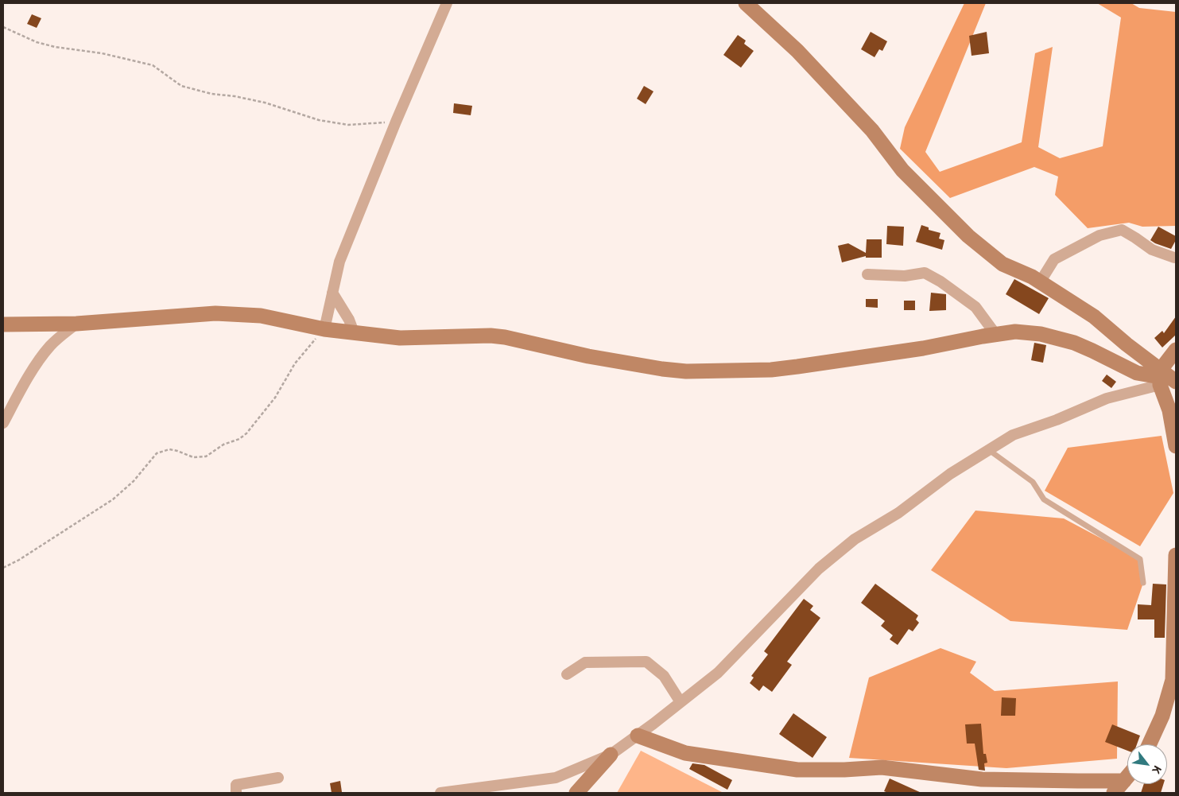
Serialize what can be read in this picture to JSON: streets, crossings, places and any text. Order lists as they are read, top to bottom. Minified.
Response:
{"north":"bottom right"}
